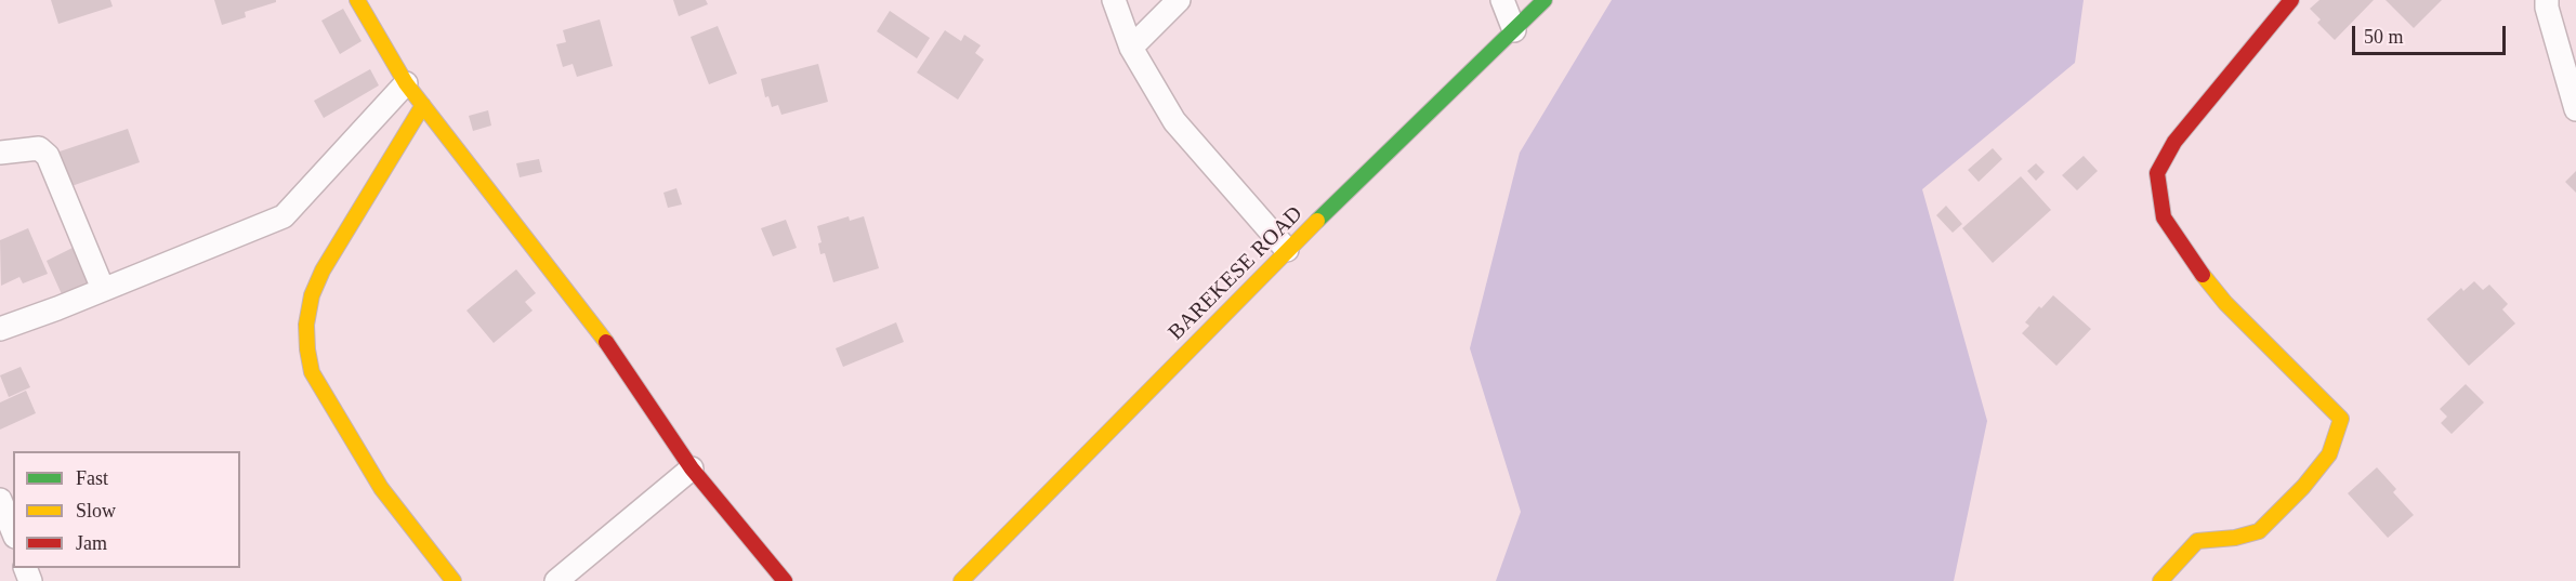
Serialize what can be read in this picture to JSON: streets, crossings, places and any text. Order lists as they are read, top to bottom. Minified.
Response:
{"streets":{"street":["BAREKESE ROAD"]},"legend":["Fast","Slow","Jam"],"scale_bar":"50 m"}
